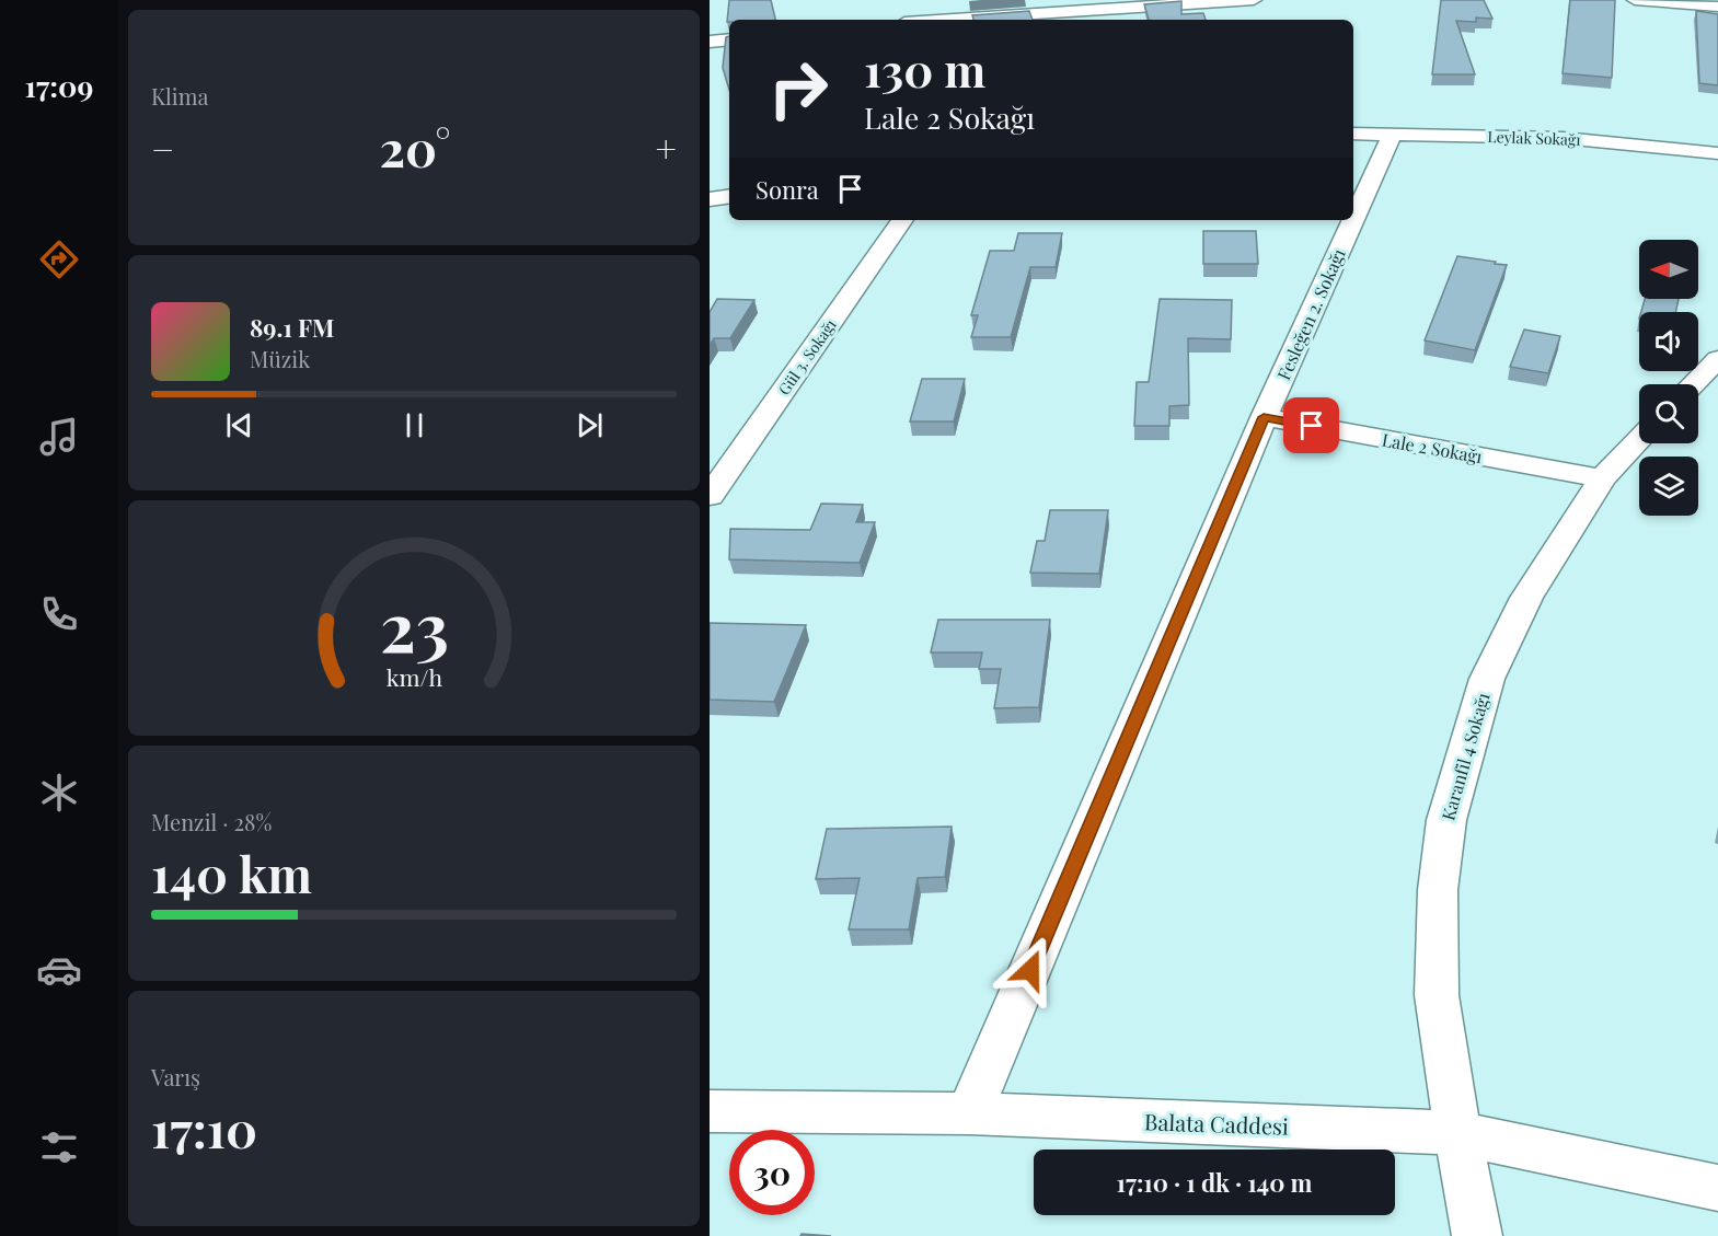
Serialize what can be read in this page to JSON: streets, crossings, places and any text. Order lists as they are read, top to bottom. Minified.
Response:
{"streets":{"street":["Leylak Sokağı","Fesleğen 2. Sokağı","Gül 3. Sokağı","Lale 2 Sokağı","Karanfil 4 Sokağı","Balata Caddesi"]},"crossings":[["Leylak Sokağı","Fesleğen 2. Sokağı"],["Fesleğen 2. Sokağı","Lale 2 Sokağı"],["Fesleğen 2. Sokağı","Balata Caddesi"],["Lale 2 Sokağı","Karanfil 4 Sokağı"],["Karanfil 4 Sokağı","Balata Caddesi"]],"north":"left","page":{"tabs":"17:09","tile":["Klima",["Menzil · 28%","140 km"],["Varış","17:10"]],"turn":["130 m","Lale 2 Sokağı"],"heat":["−","20°","+"],"then":"Sonra","song":["89.1 FM","Müzik"],"limit":"30","trip":"17:10 · 1 dk · 140 m","gauge":["23","km/h"]}}
